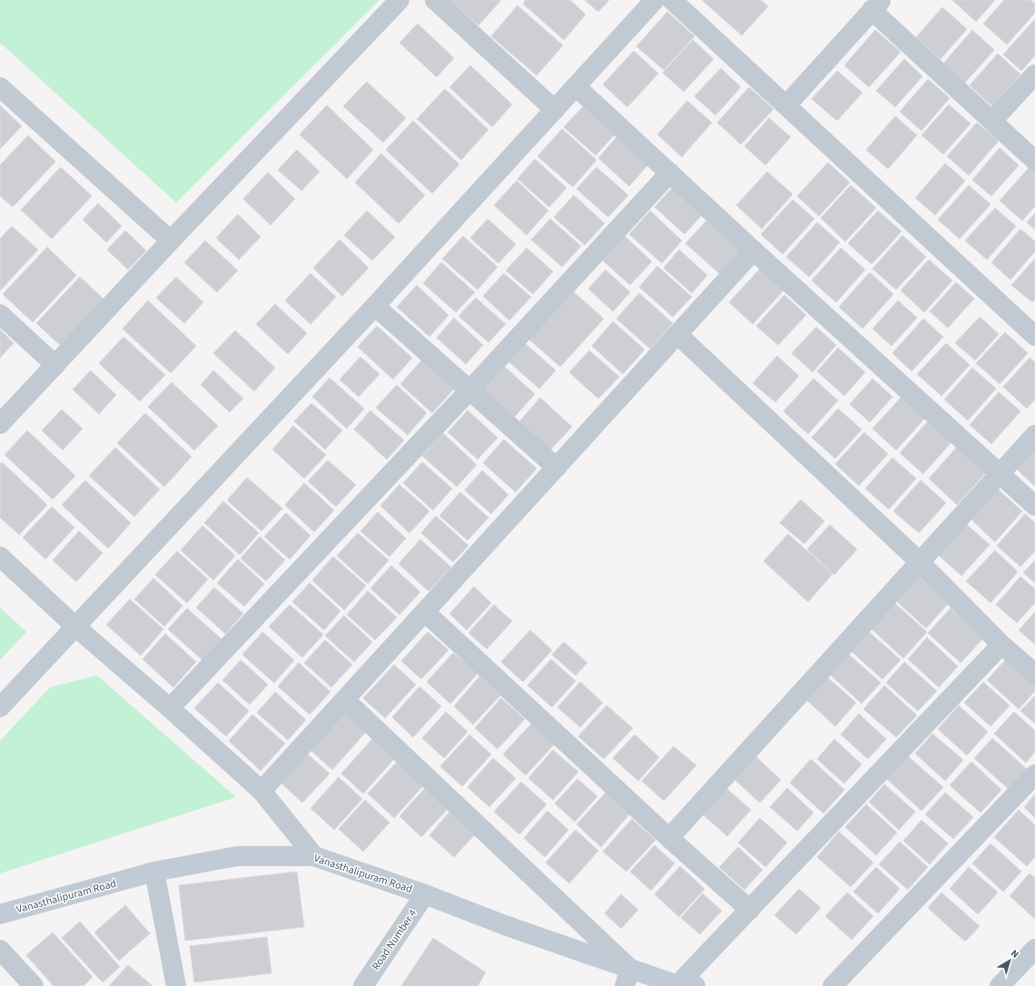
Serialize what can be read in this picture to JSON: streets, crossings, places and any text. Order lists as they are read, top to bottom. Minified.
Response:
{"streets":{"street":["Vanasthalipuram Road","Road Number 4"]},"crossings":[["Vanasthalipuram Road","Road Number 4"]],"north":"top right"}
